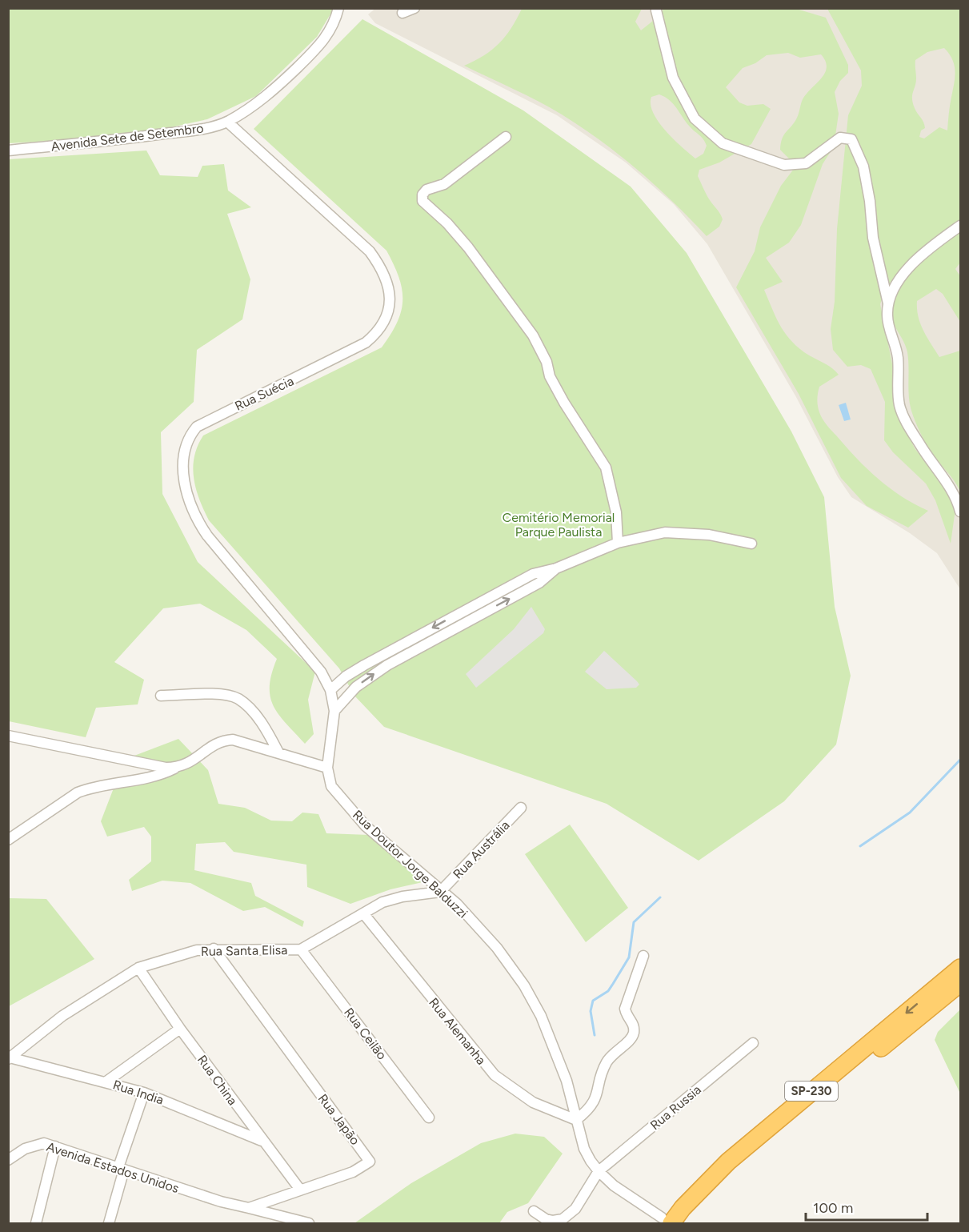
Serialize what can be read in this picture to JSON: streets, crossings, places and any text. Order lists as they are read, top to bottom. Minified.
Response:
{"streets":{"highway":["SP-230"],"street":["Avenida Sete de Setembro","Rua Suécia","Rua Austrália","Rua Doutor Jorge Balduzzi","Rua Santa Elisa","Rua Alemanha","Rua Ceilão","Rua China","Rua India","Rua Russia","Rua Japão","Avenida Estados Unidos"]},"crossings":[["Avenida Sete de Setembro","Rua Suécia"],["Rua Suécia","Rua Doutor Jorge Balduzzi"],["Rua Austrália","Rua Doutor Jorge Balduzzi"],["Rua Austrália","Rua Santa Elisa"],["Rua Doutor Jorge Balduzzi","Rua Santa Elisa"],["Rua Doutor Jorge Balduzzi","Rua Alemanha"],["Rua Doutor Jorge Balduzzi","SP-230"],["Rua Doutor Jorge Balduzzi","Rua Russia"],["Rua Santa Elisa","Rua Alemanha"],["Rua Santa Elisa","Rua Ceilão"],["Rua Santa Elisa","Rua China"],["Rua Santa Elisa","Rua India"],["Rua Santa Elisa","Rua Japão"],["Rua China","Rua India"],["Rua China","Rua Japão"],["Rua Japão","Avenida Estados Unidos"]],"parks":["Cemitério Memorial Parque Paulista"],"scale_bar":"100 m"}
